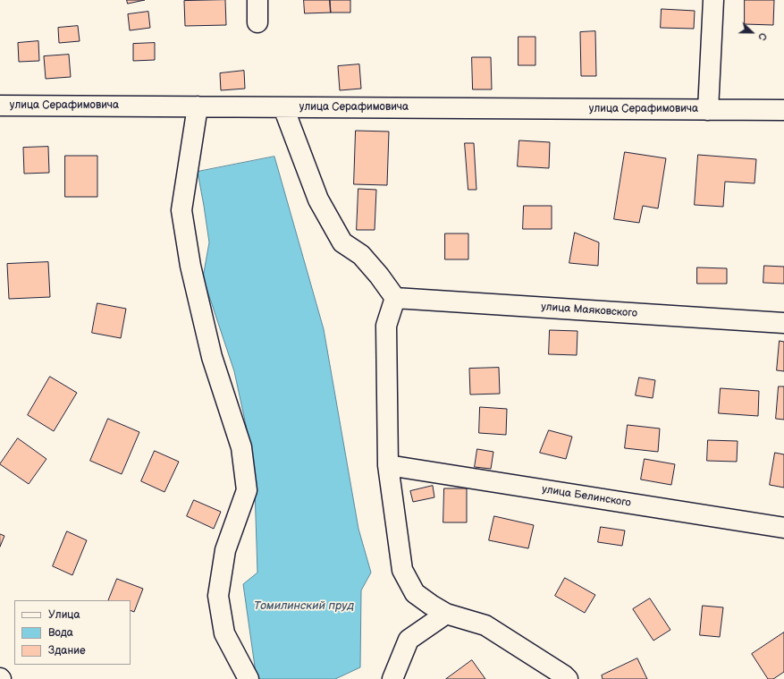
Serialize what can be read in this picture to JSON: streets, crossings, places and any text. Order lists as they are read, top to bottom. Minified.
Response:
{"streets":{"street":["улица Серафимовича","улица Маяковского","улица Белинского"]},"water":["Томилинский пруд"],"legend":["Улица","Вода","Здание"],"north":"right"}
